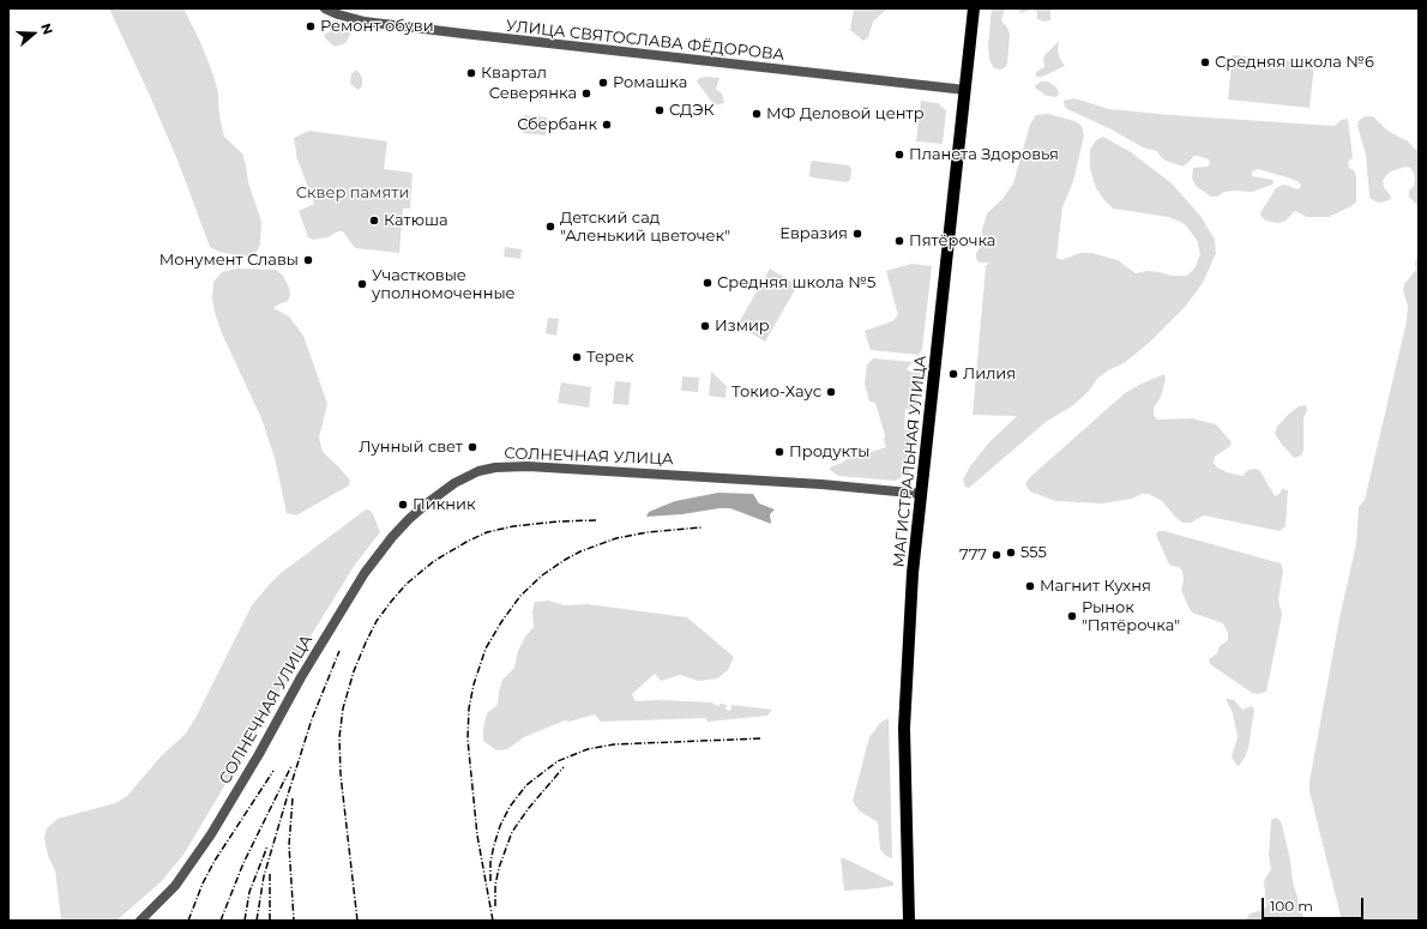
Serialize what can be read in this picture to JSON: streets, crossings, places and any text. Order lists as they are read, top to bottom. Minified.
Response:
{"streets":{"main road":["МАГИСТРАЛЬНАЯ УЛИЦА"],"street":["УЛИЦА СВЯТОСЛАВА ФЁДОРОВА","СОЛНЕЧНАЯ УЛИЦА"]},"crossings":[["УЛИЦА СВЯТОСЛАВА ФЁДОРОВА","МАГИСТРАЛЬНАЯ УЛИЦА"],["СОЛНЕЧНАЯ УЛИЦА","МАГИСТРАЛЬНАЯ УЛИЦА"]],"parks":["Сквер памяти"],"places":["Ремонт обуви","Средняя школа №6","Квартал","Ромашка","Северянка","СДЭК","МФ Деловой центр","Сбербанк","Планета Здоровья","Катюша","Детский сад \"Аленький цветочек\"","Евразия","Пятёрочка","Монумент Славы","Средняя школа №5","Участковые уполномоченные","Измир","Терек","Лилия","Токио-Хаус","Лунный свет","Продукты","Пикник","555","777","Магнит Кухня","Рынок \"Пятёрочка\""],"scale_bar":"100 m","north":"right"}
